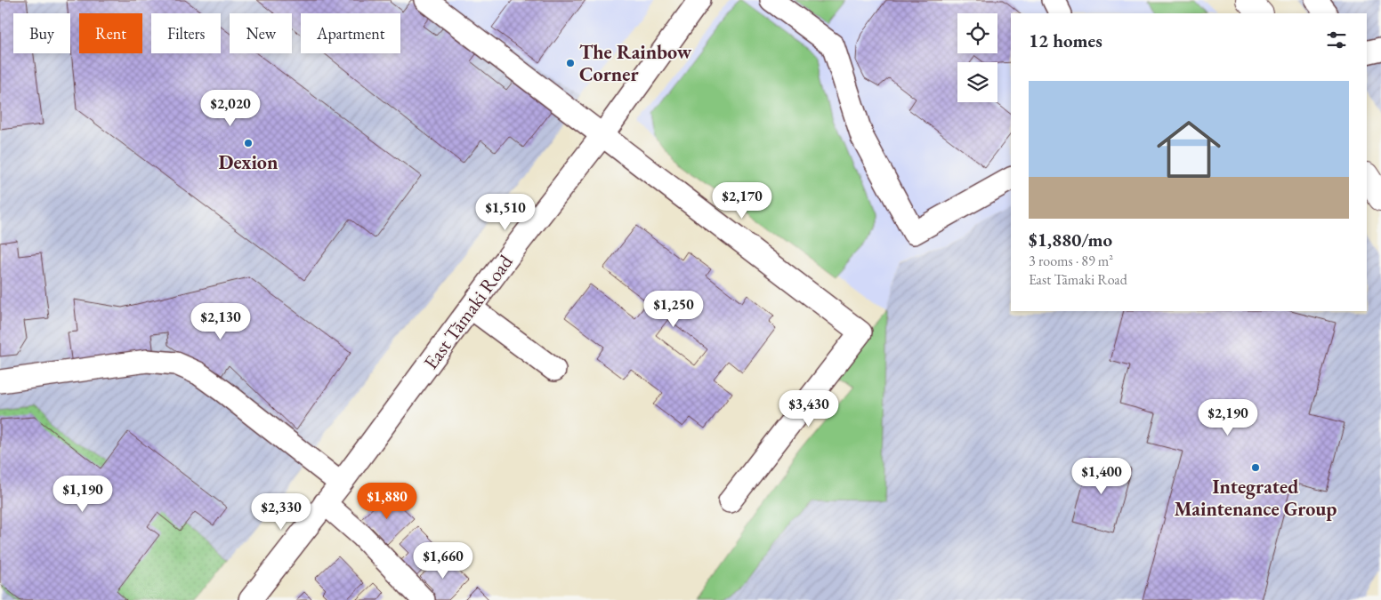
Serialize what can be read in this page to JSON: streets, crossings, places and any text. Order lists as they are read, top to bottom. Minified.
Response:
{"streets":{"street":["East Tāmaki Road"]},"places":["The Rainbow Corner","Dexion","Integrated Maintenance Group"],"page":{"chip":["Buy","Rent","Filters","New","Apartment"],"heading":"12 homes","list":[{"name":"$1,880/mo","note":"3 rooms · 89 m² · East Tāmaki Road"}],"price":["$2,020","$2,170","$1,510","$1,250","$2,130","$3,430","$2,190","$1,400","$1,190","$1,880","$2,330","$1,660"]}}
